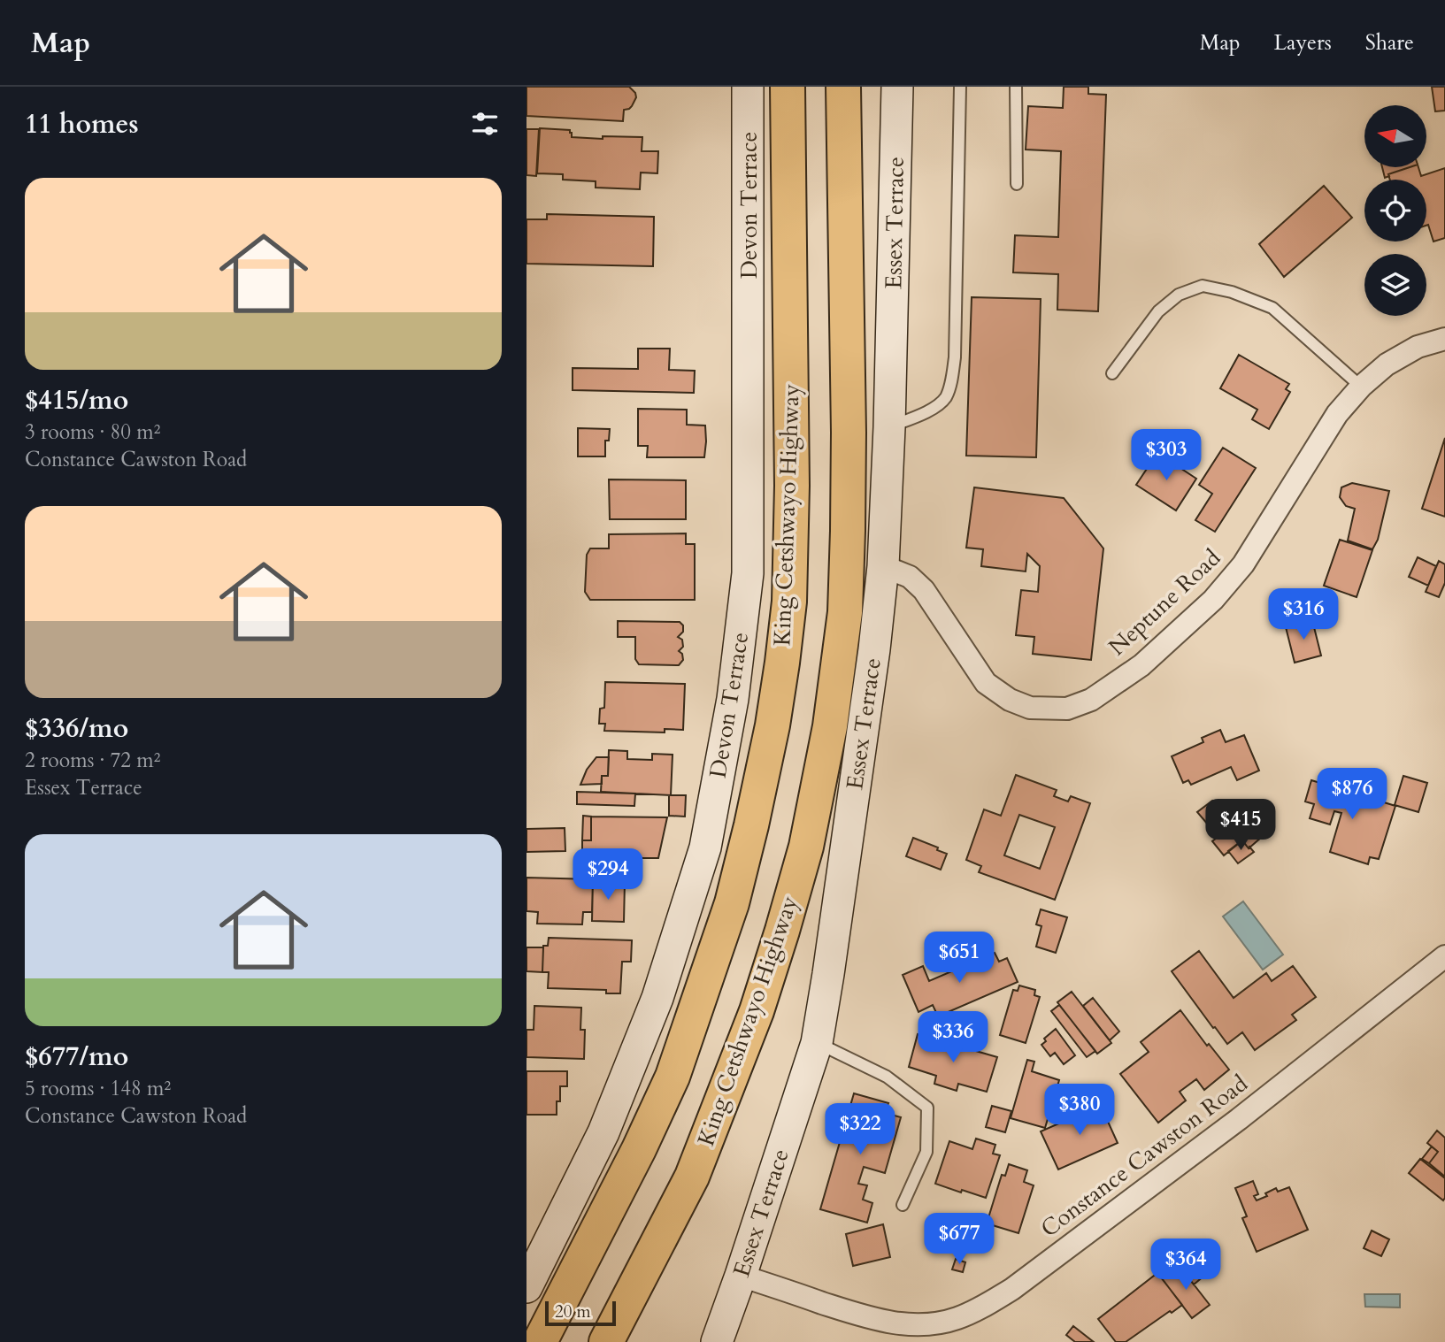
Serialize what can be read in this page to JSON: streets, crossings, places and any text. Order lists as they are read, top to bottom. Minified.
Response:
{"streets":{"highway":["King Cetshwayo Highway"],"street":["Devon Terrace","Essex Terrace","Neptune Road","Constance Cawston Road"]},"crossings":[["Essex Terrace","Neptune Road"],["Essex Terrace","Constance Cawston Road"]],"scale_bar":"20 m","north":"left","page":{"header":"Map","nav":["Map","Layers","Share"],"heading":"11 homes","list":[{"name":"$415/mo","note":"3 rooms · 80 m² · Constance Cawston Road"},{"name":"$336/mo","note":"2 rooms · 72 m² · Essex Terrace"},{"name":"$677/mo","note":"5 rooms · 148 m² · Constance Cawston Road"}],"price":["$303","$316","$876","$415","$294","$651","$336","$380","$322","$677","$364"],"scale":"20 m"}}
